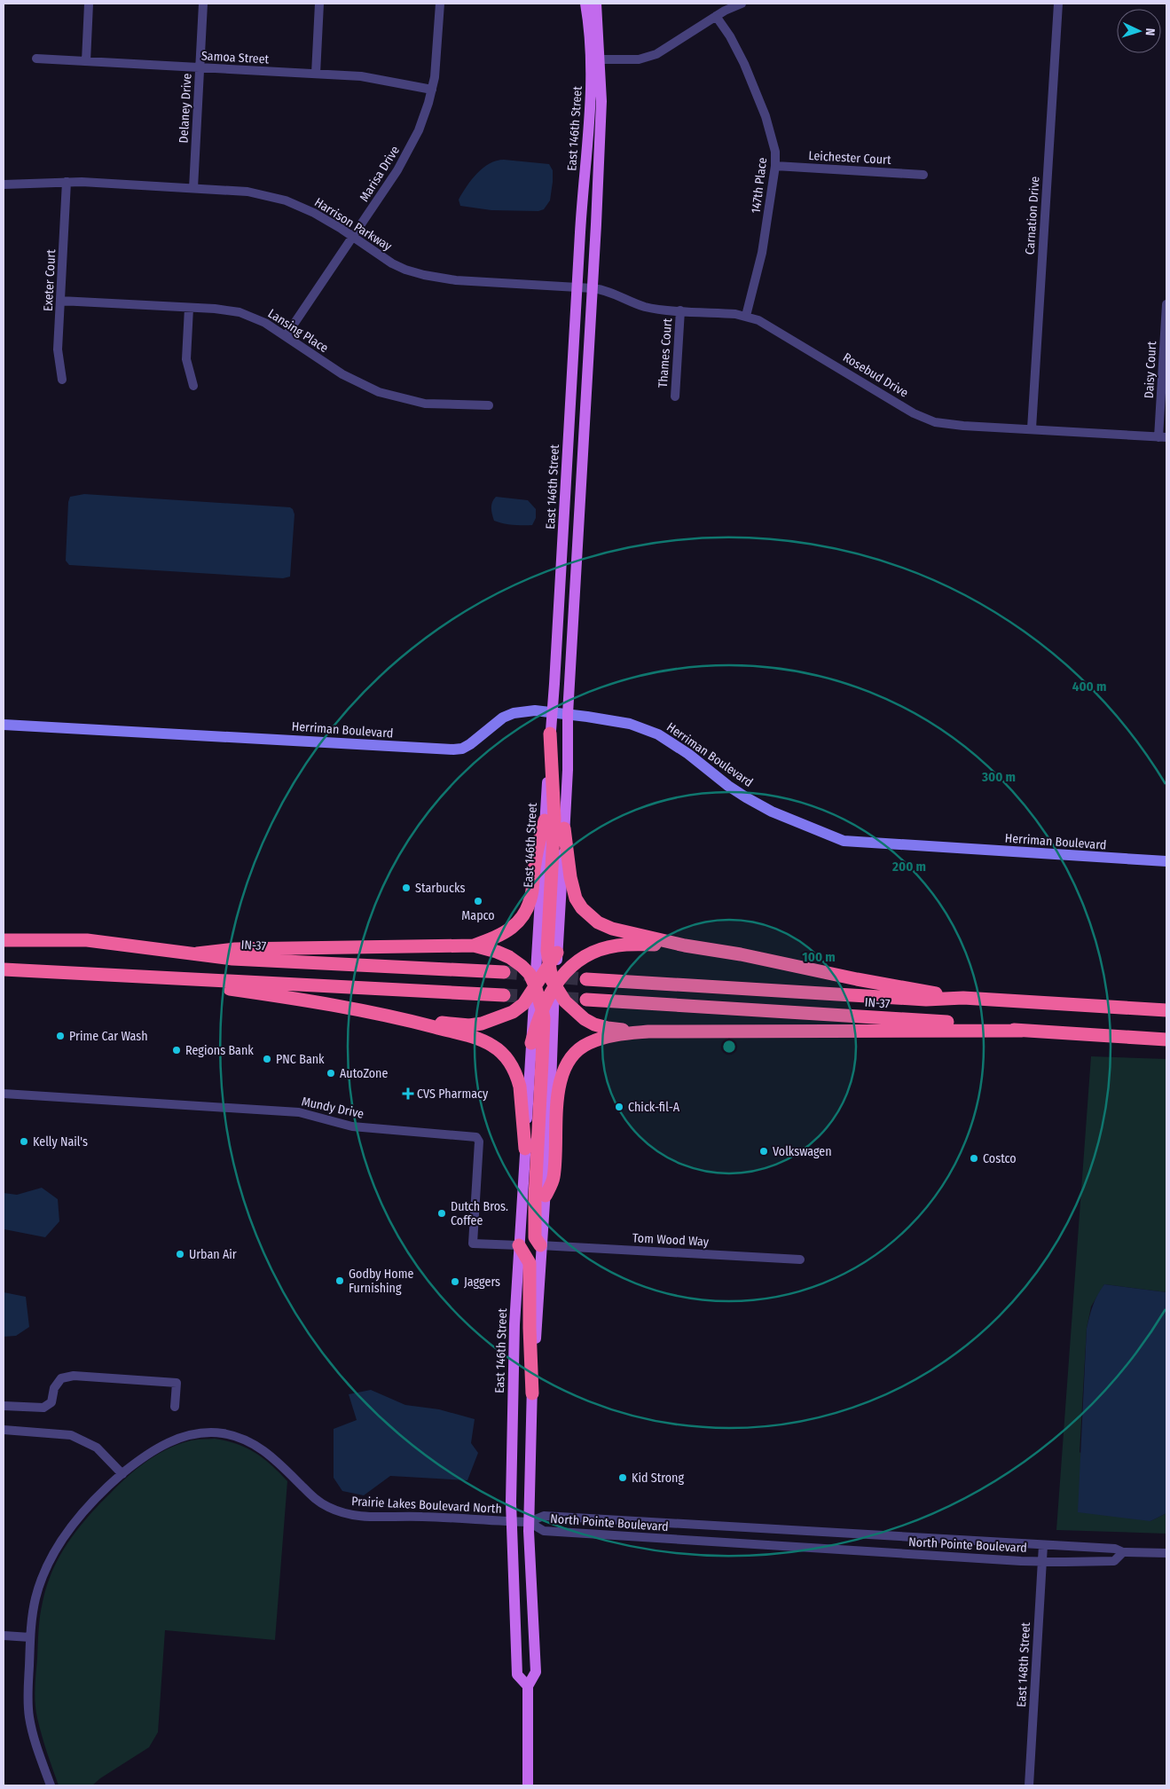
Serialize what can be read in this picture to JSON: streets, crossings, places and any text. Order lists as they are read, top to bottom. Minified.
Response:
{"streets":{"highway":["IN-37"],"main road":["East 146th Street"],"street":["Samoa Street","Delaney Drive","Leichester Court","Marisa Drive","147th Place","Carnation Drive","Harrison Parkway","Exeter Court","Lansing Place","Thames Court","Daisy Court","Rosebud Drive","Herriman Boulevard","Mundy Drive","Tom Wood Way","Prairie Lakes Boulevard North","North Pointe Boulevard","East 148th Street"]},"crossings":[["Samoa Street","Delaney Drive"],["Samoa Street","Marisa Drive"],["Delaney Drive","Harrison Parkway"],["East 146th Street","Harrison Parkway"],["East 146th Street","Rosebud Drive"],["East 146th Street","Herriman Boulevard"],["East 146th Street","Mundy Drive"],["East 146th Street","Tom Wood Way"],["East 146th Street","Prairie Lakes Boulevard North"],["East 146th Street","North Pointe Boulevard"],["Leichester Court","147th Place"],["Marisa Drive","Harrison Parkway"],["Marisa Drive","Lansing Place"],["147th Place","Rosebud Drive"],["Carnation Drive","Rosebud Drive"],["Harrison Parkway","Exeter Court"],["Harrison Parkway","Rosebud Drive"],["Exeter Court","Lansing Place"],["Thames Court","Rosebud Drive"],["Daisy Court","Rosebud Drive"],["Prairie Lakes Boulevard North","North Pointe Boulevard"],["North Pointe Boulevard","East 148th Street"]],"places":{"other":["Starbucks","Mapco","Prime Car Wash","Regions Bank","PNC Bank","AutoZone","Chick-fil-A","Kelly Nail's","Volkswagen","Costco","Dutch Bros. Coffee","Urban Air","Godby Home Furnishing","Jaggers","Kid Strong"],"health":["CVS Pharmacy"]},"north":"right","rings":["400 m","300 m","200 m","100 m"]}
